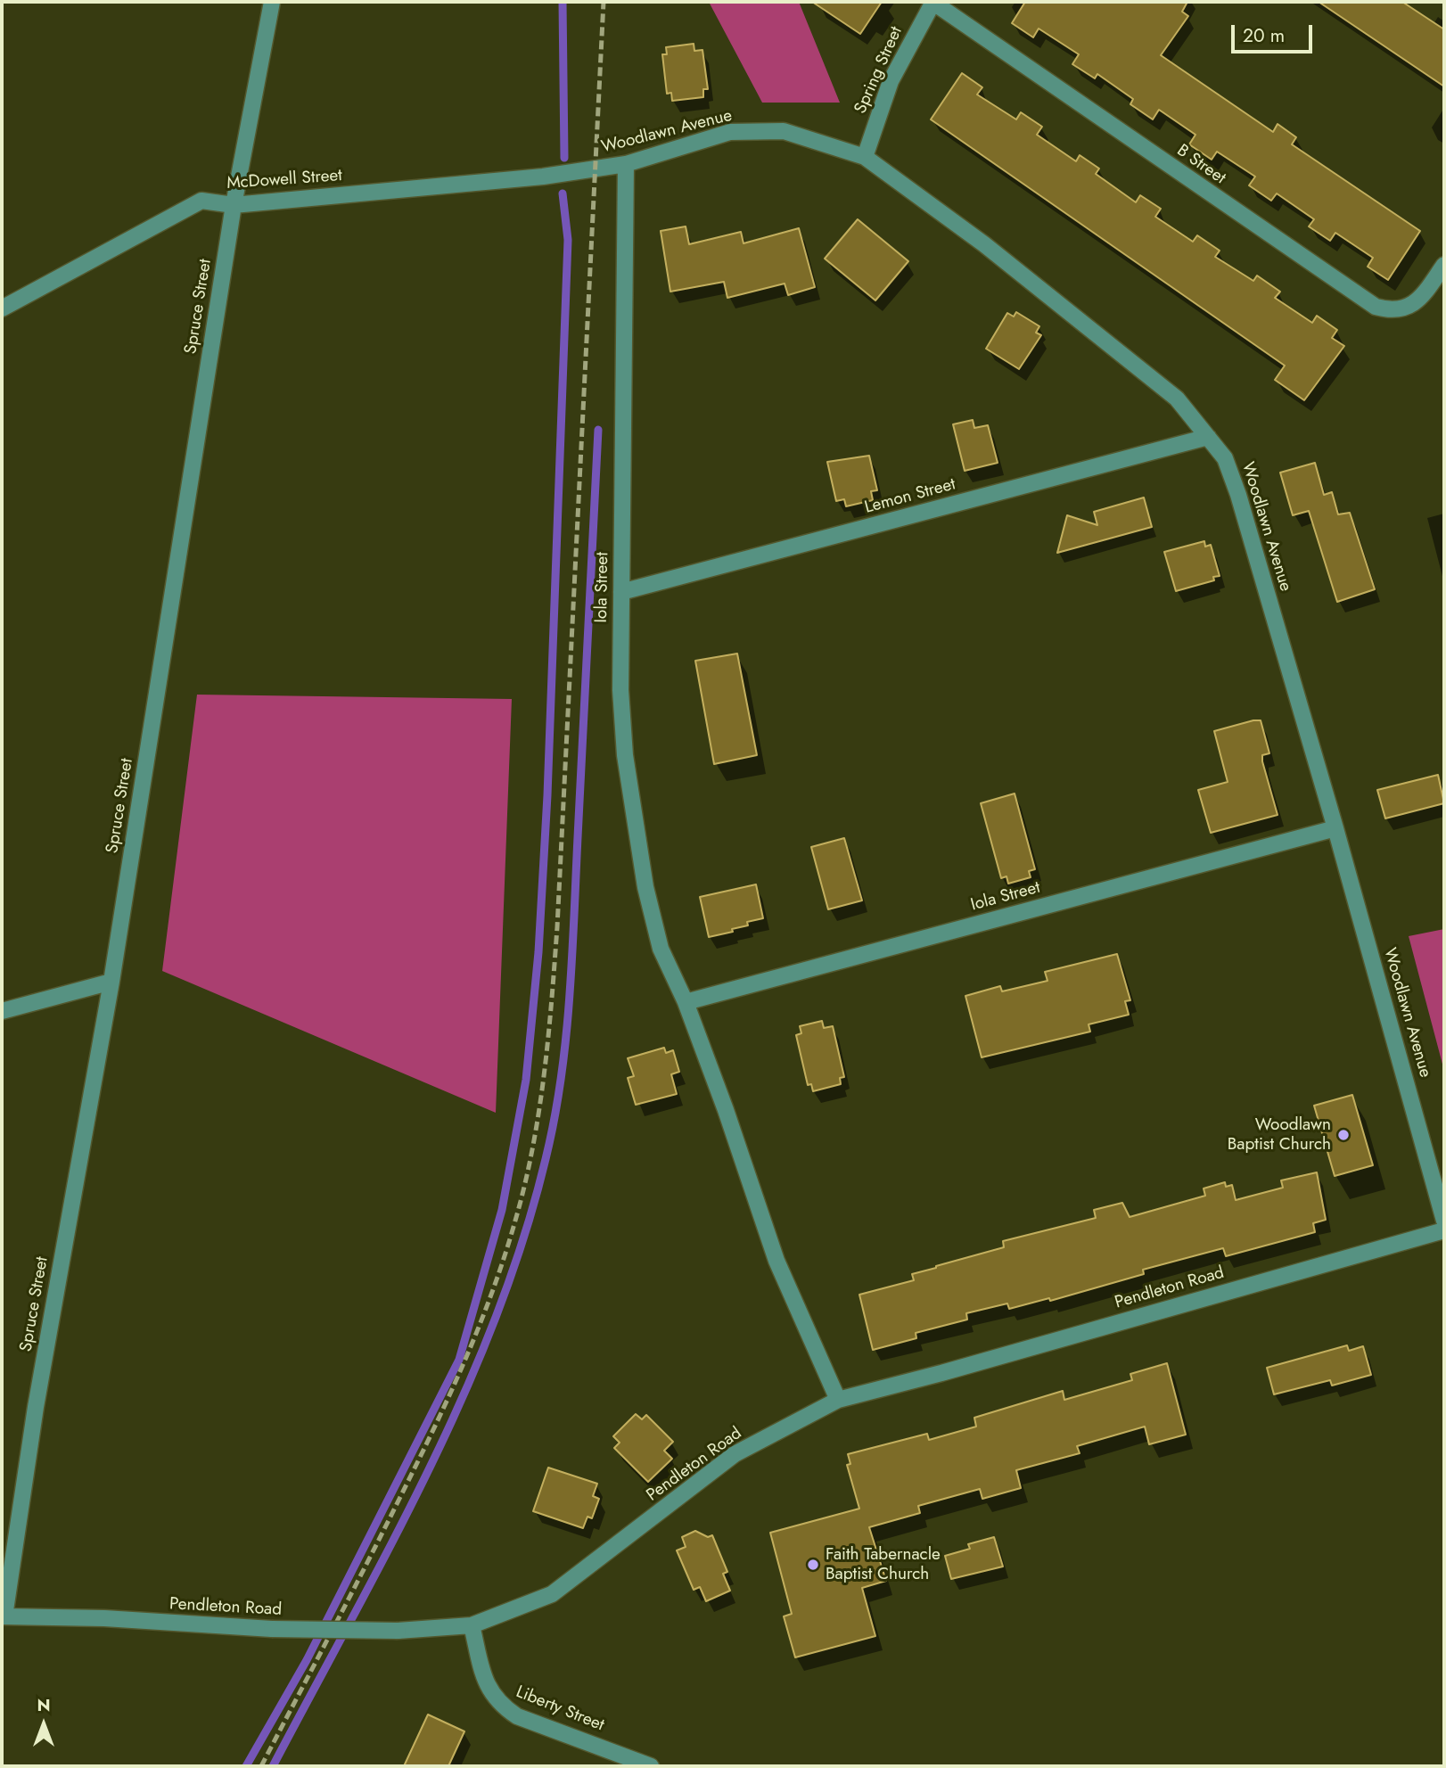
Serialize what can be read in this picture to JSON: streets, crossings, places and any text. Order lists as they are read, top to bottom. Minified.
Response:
{"streets":{"street":["Spring Street","Woodlawn Avenue","B Street","McDowell Street","Spruce Street","Lemon Street","Iola Street","Pendleton Road","Liberty Street"]},"crossings":[["Spring Street","Woodlawn Avenue"],["Spring Street","B Street"],["Woodlawn Avenue","McDowell Street"],["Woodlawn Avenue","Lemon Street"],["Woodlawn Avenue","Iola Street"],["McDowell Street","Spruce Street"],["Spruce Street","Pendleton Road"],["Lemon Street","Iola Street"],["Iola Street","Pendleton Road"],["Pendleton Road","Liberty Street"]],"places":["Woodlawn Baptist Church","Faith Tabernacle Baptist Church"],"scale_bar":"20 m","north":"top"}
